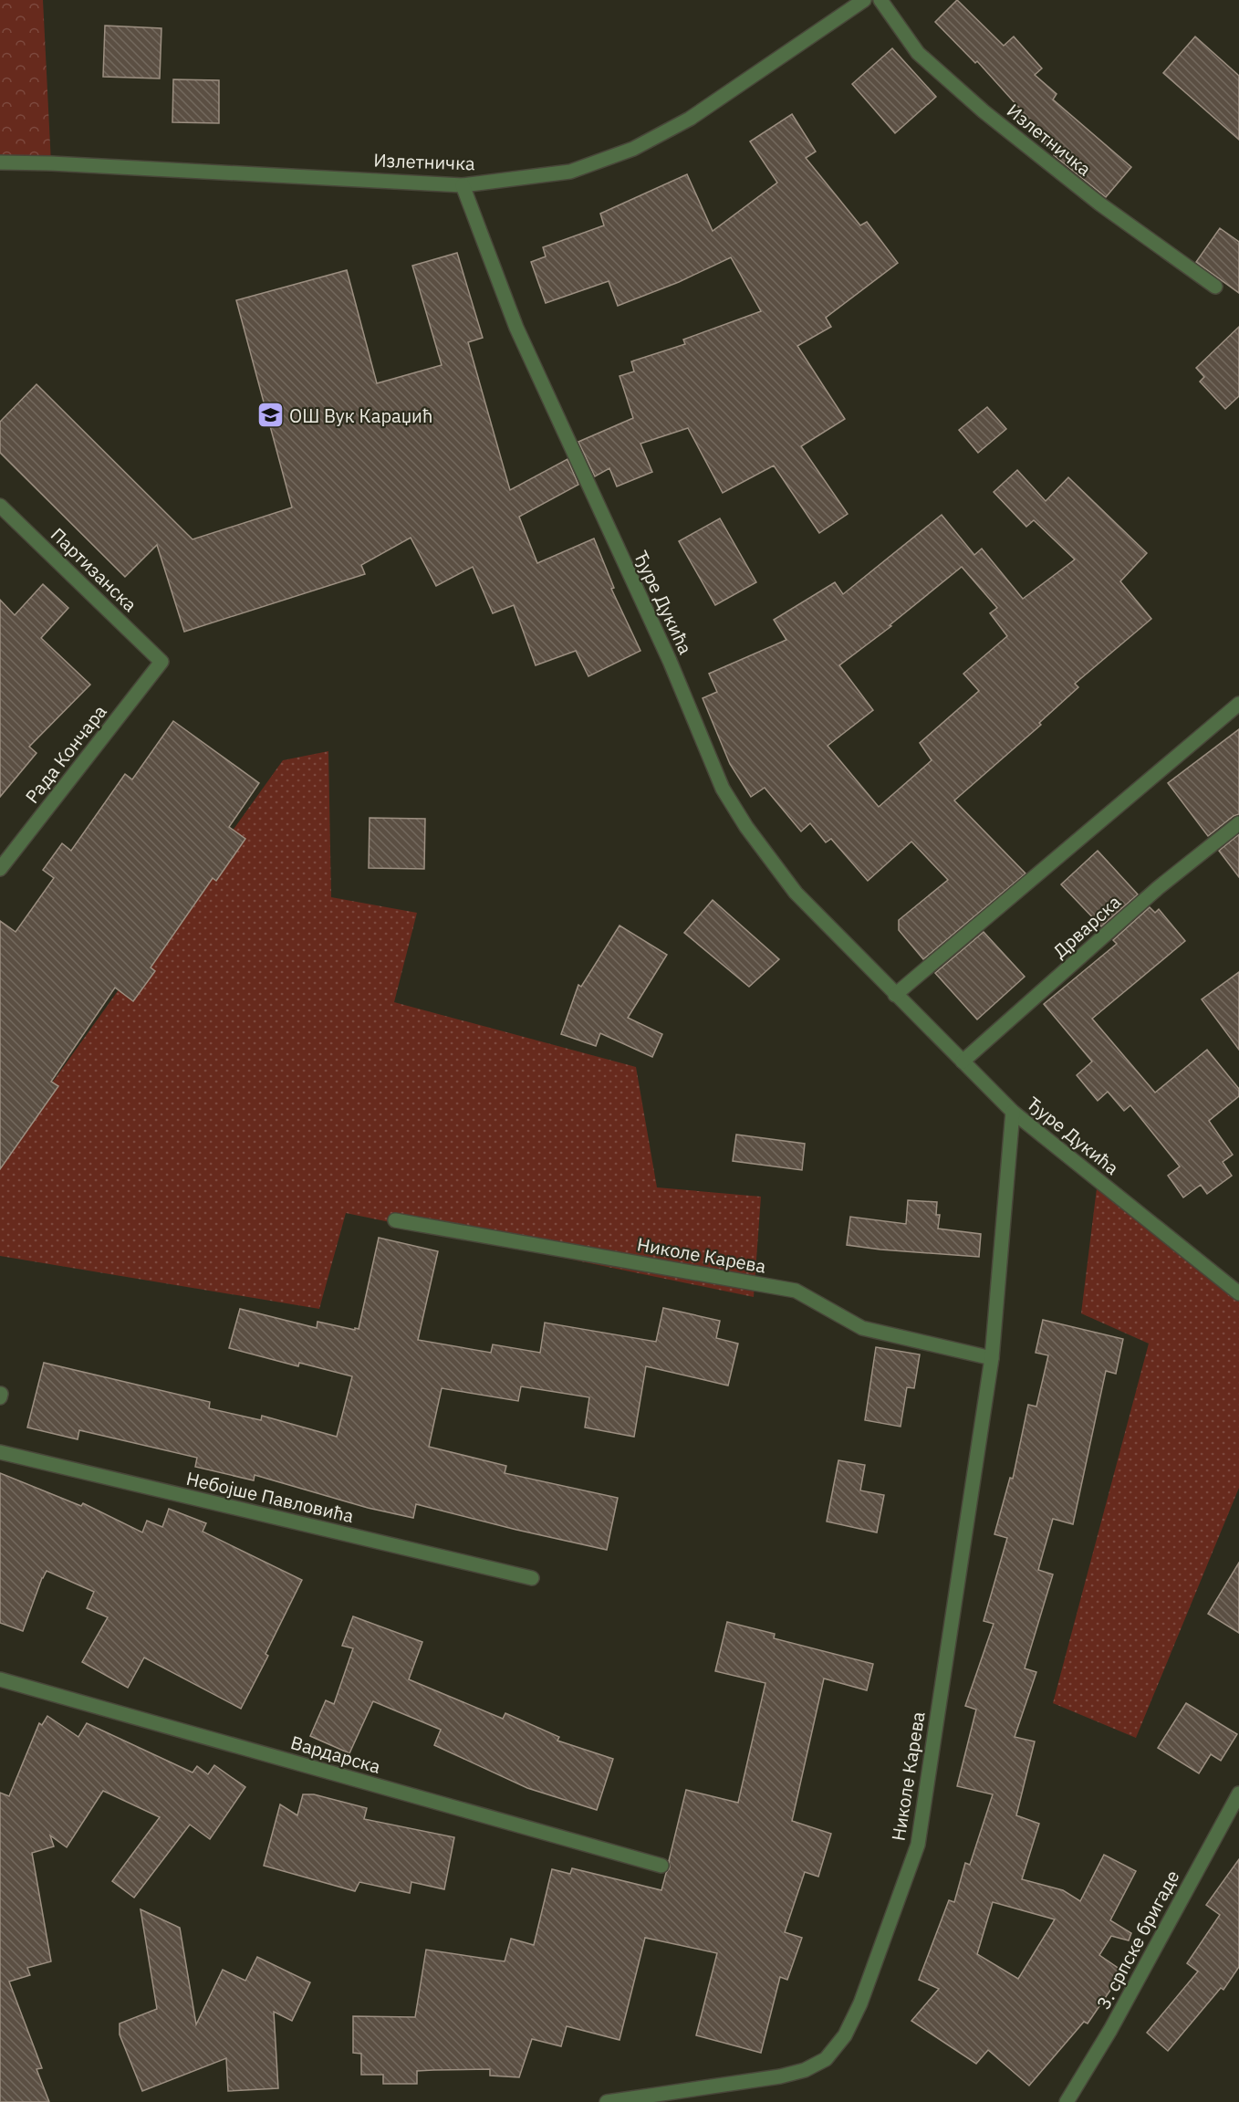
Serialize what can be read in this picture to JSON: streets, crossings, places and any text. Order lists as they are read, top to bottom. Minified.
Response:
{"streets":{"street":["Излетничка","Партизанска","Ђуре Дукића","Рада Кончара","Дрварска","Николе Карева","Небојше Павловића","Вардарска","3. српске бригаде"]},"crossings":[["Излетничка","Ђуре Дукића"],["Партизанска","Рада Кончара"],["Ђуре Дукића","Дрварска"],["Ђуре Дукића","Николе Карева"]],"places":{"school or university":["ОШ Вук Караџић"]}}
